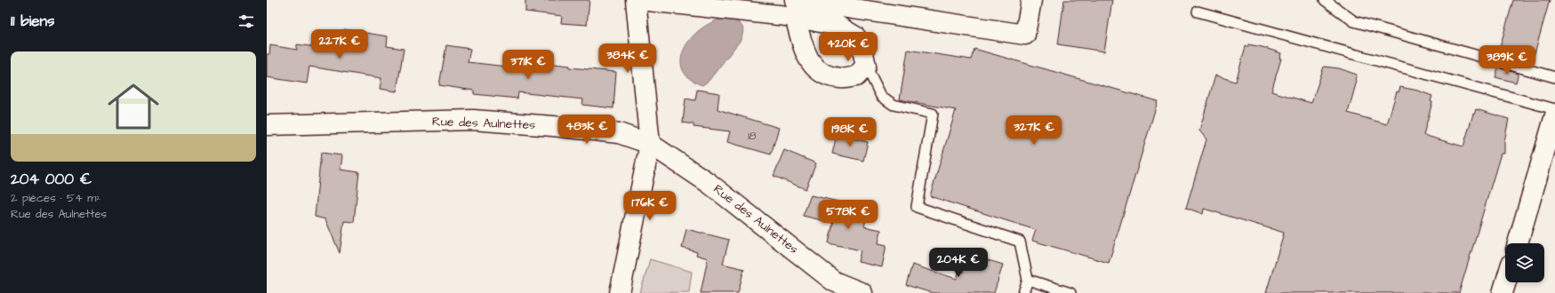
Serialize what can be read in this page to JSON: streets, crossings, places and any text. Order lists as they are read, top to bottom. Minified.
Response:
{"streets":{"street":["Rue des Aulnettes"]},"house_numbers":["18"],"page":{"heading":"11 biens","price":["227K €","420K €","384K €","389K €","371K €","483K €","327K €","198K €","176K €","578K €","204K €"],"list":[{"name":"204 000 €","note":"2 pièces · 54 m² · Rue des Aulnettes"}]}}
